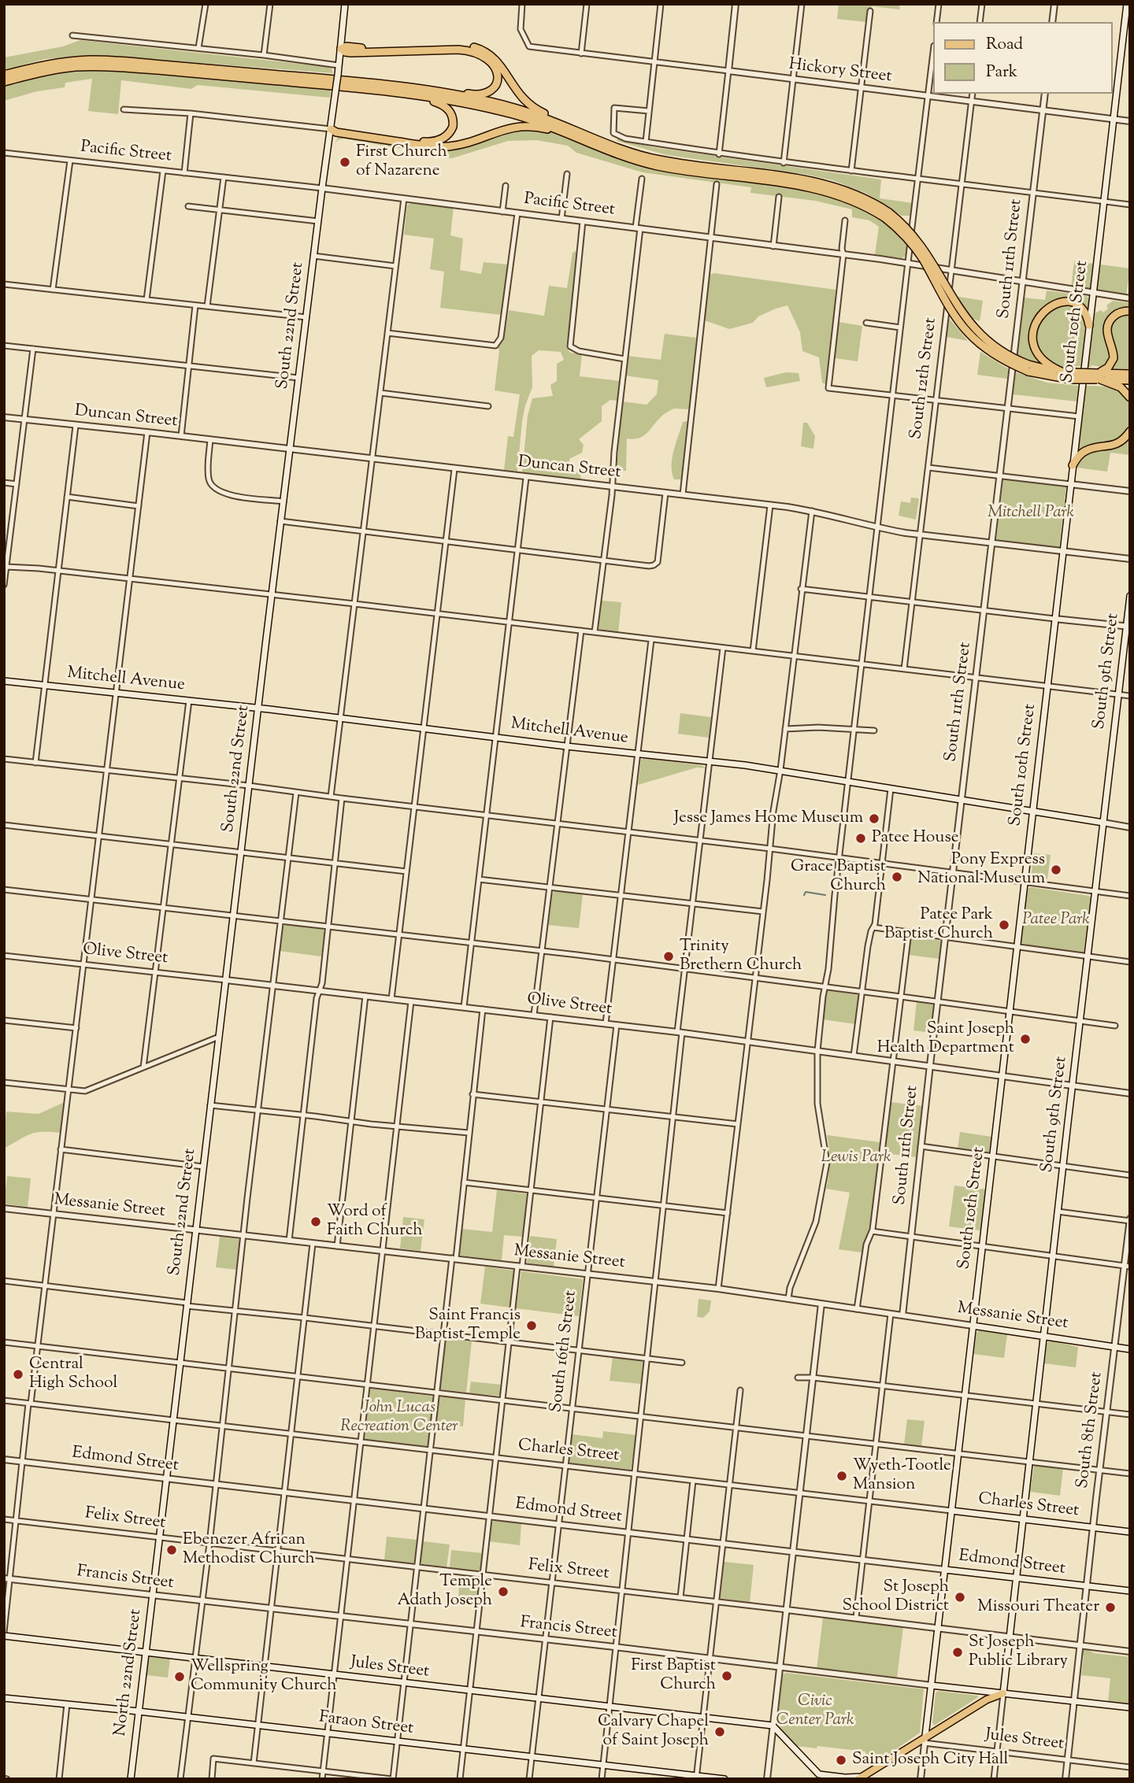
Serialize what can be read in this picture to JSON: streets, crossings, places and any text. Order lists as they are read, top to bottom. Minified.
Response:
{"streets":{"main road":["South 10th Street","South 22nd Street","South 9th Street","Mitchell Avenue","Messanie Street","Charles Street","Edmond Street","Francis Street","Jules Street","North 22nd Street","Faraon Street"],"street":["Hickory Street","Pacific Street","South 11th Street","South 12th Street","Duncan Street","Olive Street","South 16th Street","South 8th Street","Felix Street"]},"crossings":[["Hickory Street","South 11th Street"],["Hickory Street","South 10th Street"],["Hickory Street","South 12th Street"],["Pacific Street","South 11th Street"],["Pacific Street","South 10th Street"],["Pacific Street","South 22nd Street"],["Pacific Street","South 12th Street"],["South 11th Street","Duncan Street"],["South 11th Street","Mitchell Avenue"],["South 11th Street","Olive Street"],["South 11th Street","Messanie Street"],["South 10th Street","Duncan Street"],["South 10th Street","Mitchell Avenue"],["South 10th Street","Olive Street"],["South 10th Street","Messanie Street"],["South 10th Street","Charles Street"],["South 10th Street","Edmond Street"],["South 10th Street","Felix Street"],["South 10th Street","Francis Street"],["South 10th Street","Jules Street"],["South 22nd Street","Duncan Street"],["South 22nd Street","Mitchell Avenue"],["South 22nd Street","Olive Street"],["South 22nd Street","Messanie Street"],["South 22nd Street","Charles Street"],["South 22nd Street","Edmond Street"],["South 22nd Street","Felix Street"],["South 22nd Street","North 22nd Street"],["South 12th Street","Duncan Street"],["South 9th Street","Mitchell Avenue"],["South 9th Street","Olive Street"],["South 9th Street","Messanie Street"],["South 9th Street","Charles Street"],["South 9th Street","Edmond Street"],["South 9th Street","Felix Street"],["South 9th Street","Francis Street"],["Olive Street","South 16th Street"],["Messanie Street","South 16th Street"],["Messanie Street","South 8th Street"],["South 16th Street","Charles Street"],["South 16th Street","Edmond Street"],["South 16th Street","Felix Street"],["South 16th Street","Francis Street"],["South 16th Street","Jules Street"],["South 16th Street","Faraon Street"],["South 8th Street","Charles Street"],["South 8th Street","Edmond Street"],["South 8th Street","Felix Street"],["South 8th Street","Francis Street"],["South 8th Street","Jules Street"],["Felix Street","North 22nd Street"],["Francis Street","North 22nd Street"],["Jules Street","North 22nd Street"],["North 22nd Street","Faraon Street"]],"parks":["Mitchell Park","Patee Park","Lewis Park","John Lucas Recreation Center","Civic Center Park"],"places":["First Church of Nazarene","Jesse James Home Museum","Patee House","Pony Express National Museum","Grace Baptist Church","Patee Park Baptist Church","Trinity Brethern Church","Saint Joseph Health Department","Word of Faith Church","Saint Francis Baptist Temple","Central High School","Wyeth-Tootle Mansion","Ebenezer African Methodist Church","Temple Adath Joseph","St Joseph School District","Missouri Theater","St Joseph Public Library","First Baptist Church","Wellspring Community Church","Calvary Chapel of Saint Joseph","Saint Joseph City Hall"],"legend":["Road","Park"]}
